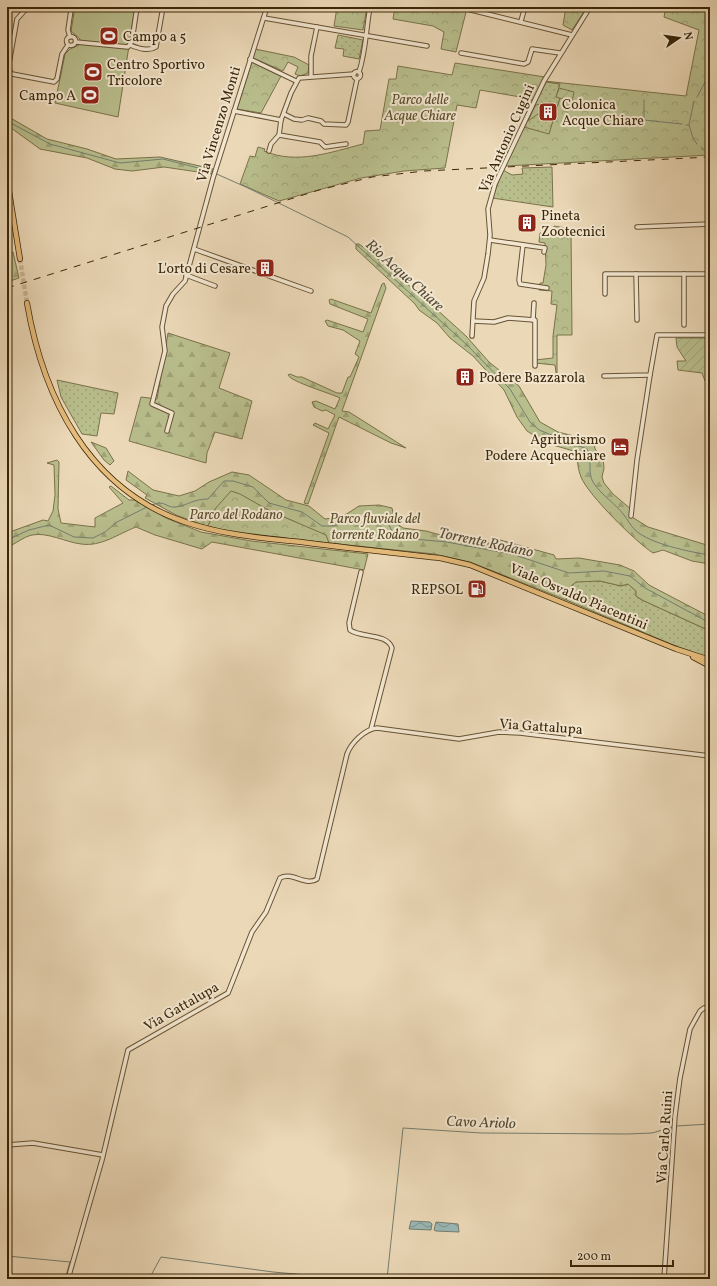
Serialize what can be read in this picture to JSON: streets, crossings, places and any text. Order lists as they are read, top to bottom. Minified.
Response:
{"streets":{"main road":["Viale Osvaldo Piacentini"],"street":["Via Vincenzo Monti","Via Antonio Cugini","Via Gattalupa","Via Carlo Ruini"]},"water":["Rio Acque Chiare","Torrente Rodano","Cavo Ariolo"],"parks":["Parco delle Acque Chiare","Parco del Rodano","Parco fluviale del torrente Rodano"],"places":{"sports":["Campo a 5","Centro Sportivo Tricolore","Campo A"],"building":["Colonica Acque Chiare","Pineta Zootecnici","L'orto di Cesare","Podere Bazzarola"],"hotel":["Agriturismo Podere Acquechiare"],"fuel station":["REPSOL"]},"scale_bar":"200 m","north":"right"}
